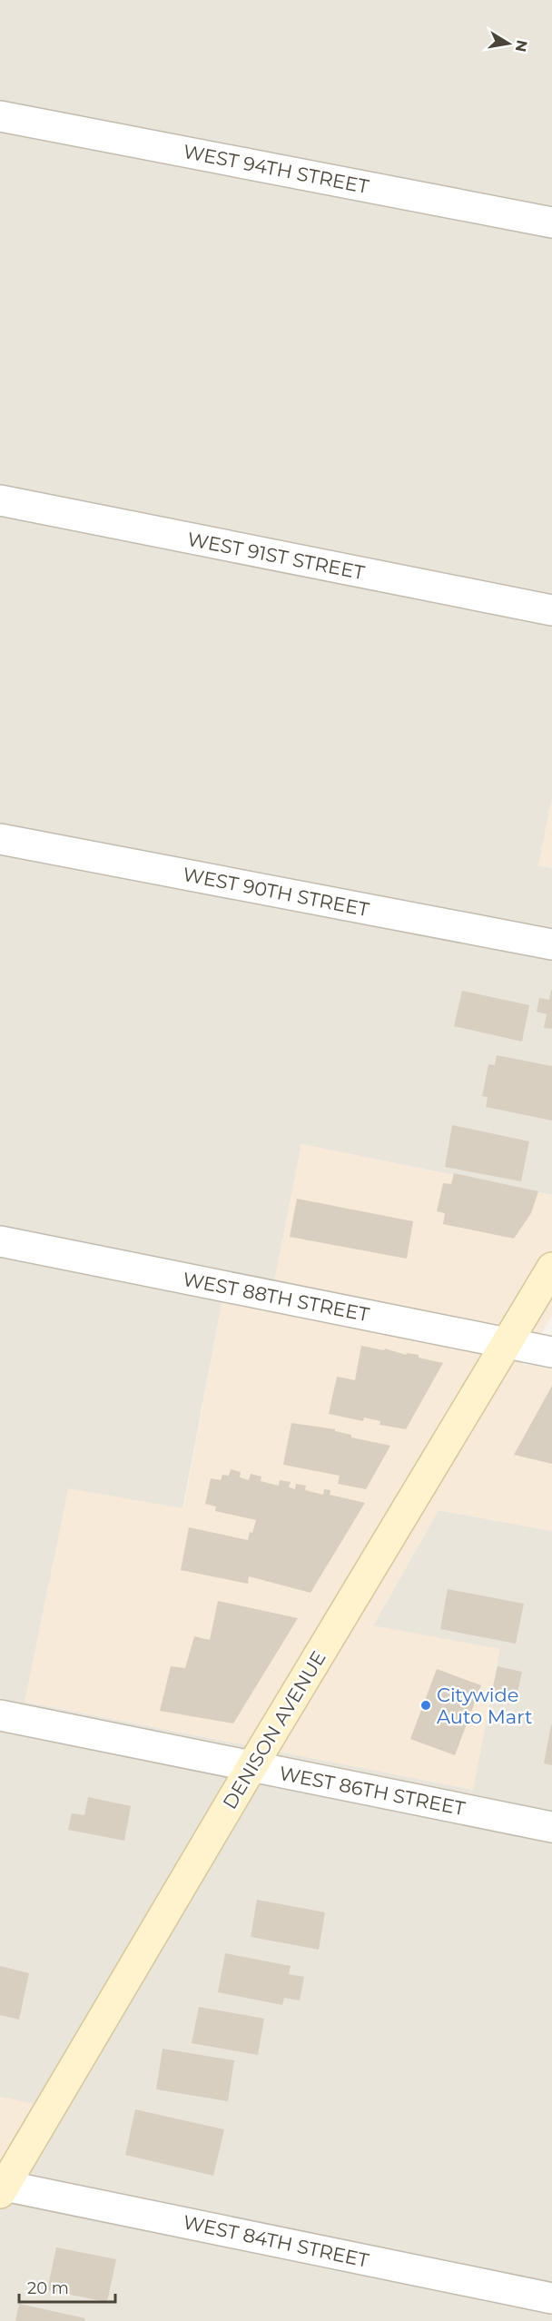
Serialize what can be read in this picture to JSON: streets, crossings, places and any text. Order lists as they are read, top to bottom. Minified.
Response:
{"streets":{"main road":["DENISON AVENUE"],"street":["WEST 94TH STREET","WEST 91ST STREET","WEST 90TH STREET","WEST 88TH STREET","WEST 86TH STREET","WEST 84TH STREET"]},"crossings":[["WEST 88TH STREET","DENISON AVENUE"],["DENISON AVENUE","WEST 86TH STREET"],["DENISON AVENUE","WEST 84TH STREET"]],"places":["Citywide Auto Mart"],"scale_bar":"20 m","north":"right"}
